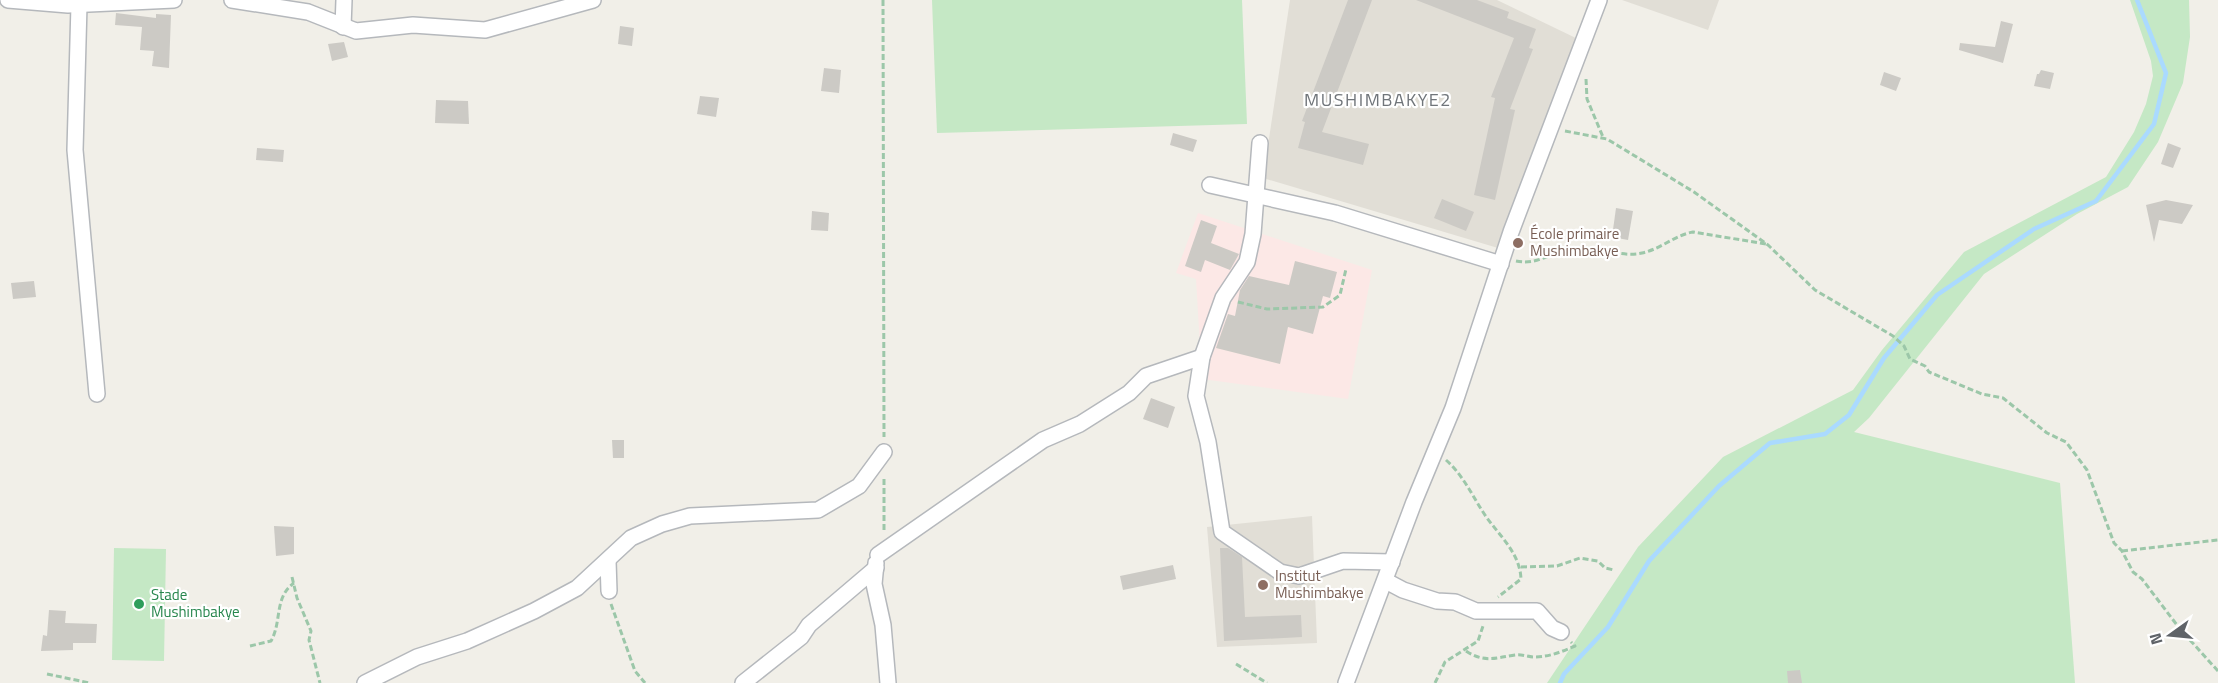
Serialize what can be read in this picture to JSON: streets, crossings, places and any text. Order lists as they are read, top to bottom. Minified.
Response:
{"districts":["MUSHIMBAKYE2"],"places":["École primaire Mushimbakye","Institut Mushimbakye","Stade Mushimbakye"],"north":"left"}
